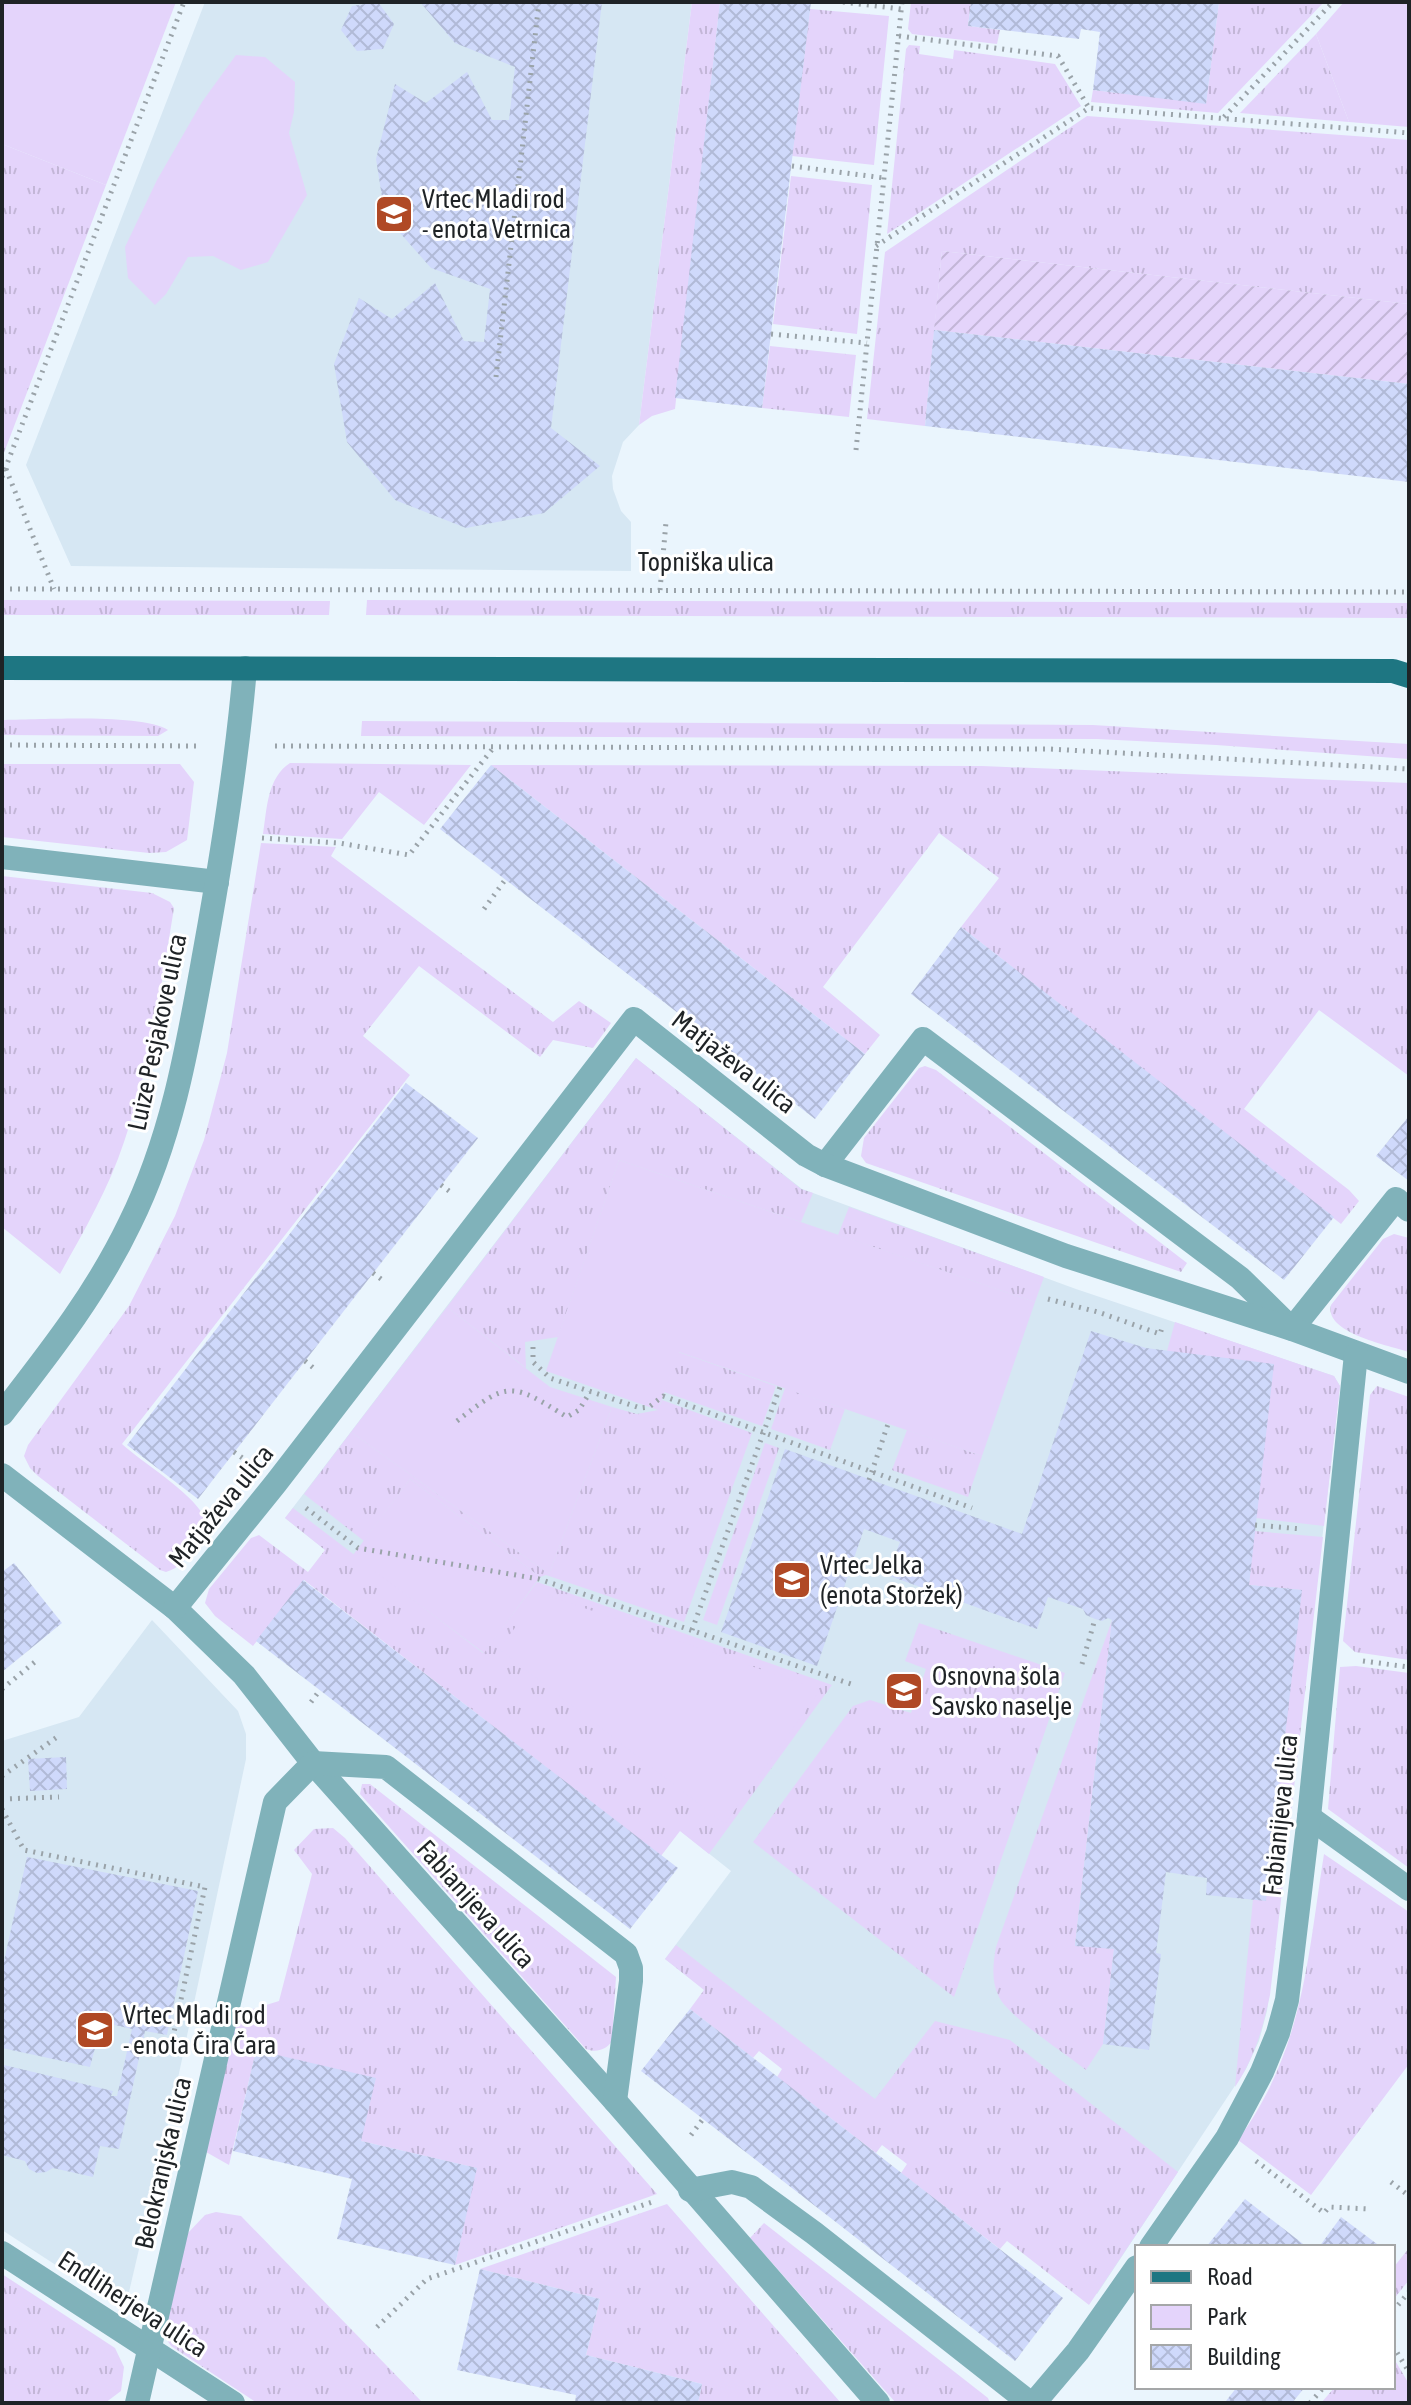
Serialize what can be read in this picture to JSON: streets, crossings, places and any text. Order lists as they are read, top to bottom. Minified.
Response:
{"streets":{"street":["Luize Pesjakove ulica","Matjaževa ulica","Fabianijeva ulica","Belokranjska ulica","Endliherjeva ulica"],"path":["Topniška ulica"]},"crossings":[["Matjaževa ulica","Fabianijeva ulica"],["Fabianijeva ulica","Belokranjska ulica"],["Belokranjska ulica","Endliherjeva ulica"]],"places":{"school or university":["Vrtec Mladi rod - enota Vetrnica","Vrtec Jelka (enota Storžek)","Osnovna šola Savsko naselje","Vrtec Mladi rod - enota Čira Čara"]},"legend":["Road","Park","Building"]}
